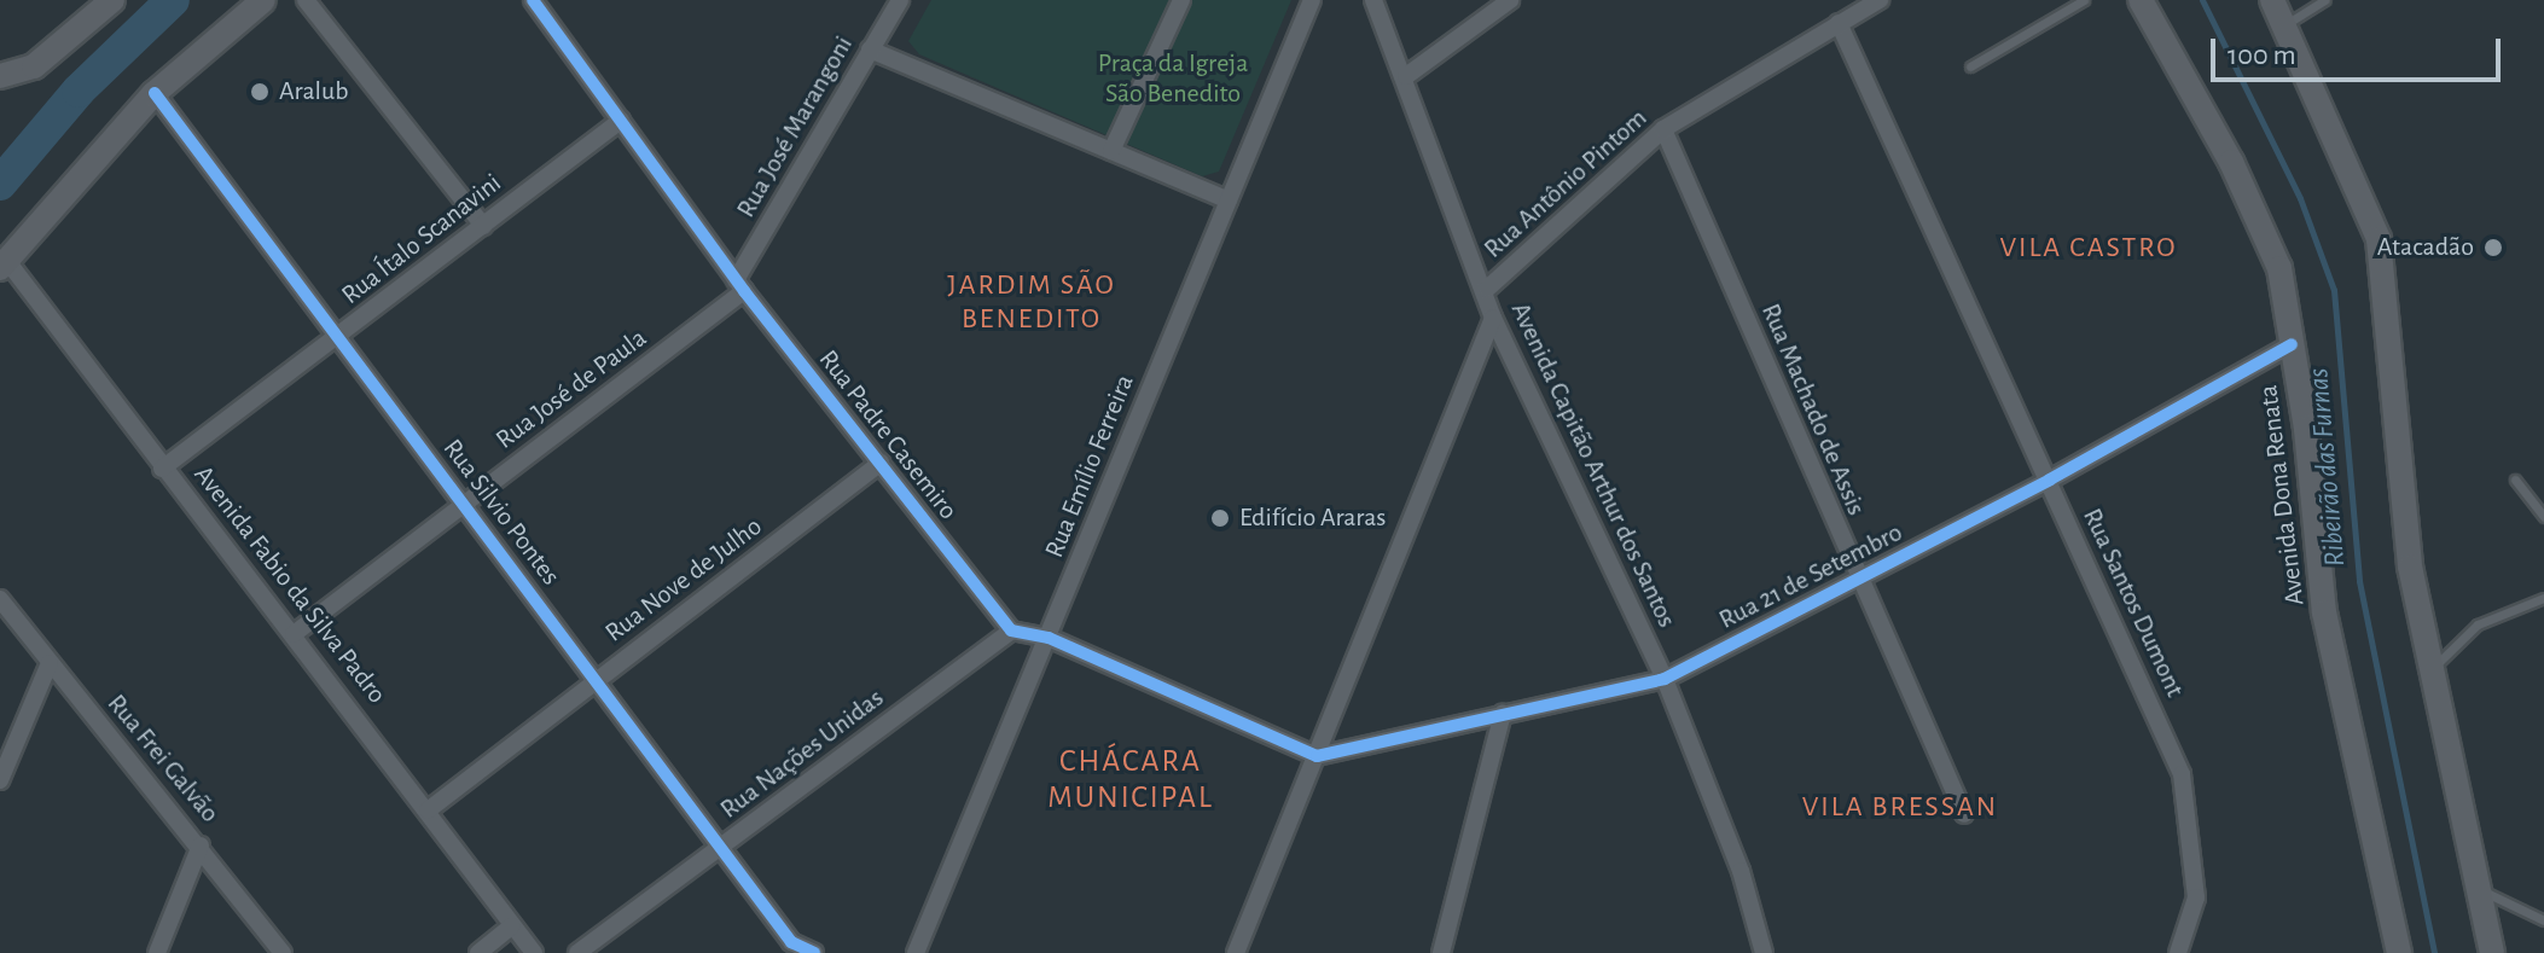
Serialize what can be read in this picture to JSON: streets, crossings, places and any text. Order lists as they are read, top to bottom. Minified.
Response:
{"streets":{"main road":["Avenida Dona Renata"],"street":["Rua José Marangoni","Rua Antônio Pintom","Rua Ítalo Scanavini","Rua José de Paula","Rua Machado de Assis","Rua Padre Casemiro","Avenida Capitão Arthur dos Santos","Rua Emílio Ferreira","Rua Silvio Pontes","Rua 21 de Setembro","Rua Nove de Julho","Avenida Fabio da Silva Padro","Rua Santos Dumont","Rua Nações Unidas","Rua Frei Galvão"]},"crossings":[["Rua José Marangoni","Rua José de Paula"],["Rua José Marangoni","Rua Padre Casemiro"],["Rua Antônio Pintom","Rua Machado de Assis"],["Rua Antônio Pintom","Avenida Capitão Arthur dos Santos"],["Rua Antônio Pintom","Rua Santos Dumont"],["Rua Ítalo Scanavini","Rua Padre Casemiro"],["Rua Ítalo Scanavini","Rua Silvio Pontes"],["Rua Ítalo Scanavini","Avenida Fabio da Silva Padro"],["Rua José de Paula","Rua Padre Casemiro"],["Rua José de Paula","Rua Silvio Pontes"],["Rua José de Paula","Avenida Fabio da Silva Padro"],["Rua Machado de Assis","Rua 21 de Setembro"],["Rua Padre Casemiro","Rua Nove de Julho"],["Rua Padre Casemiro","Rua Nações Unidas"],["Avenida Capitão Arthur dos Santos","Rua 21 de Setembro"],["Avenida Dona Renata","Rua 21 de Setembro"],["Rua Silvio Pontes","Rua Nove de Julho"],["Rua Silvio Pontes","Rua Nações Unidas"],["Rua 21 de Setembro","Rua Santos Dumont"],["Rua Nove de Julho","Avenida Fabio da Silva Padro"]],"districts":["VILA CASTRO","JARDIM SÃO BENEDITO","CHÁCARA MUNICIPAL","VILA BRESSAN"],"water":["Ribeirão das Furnas"],"parks":["Praça da Igreja São Benedito"],"places":["Aralub","Atacadão","Edifício Araras"],"scale_bar":"100 m"}
